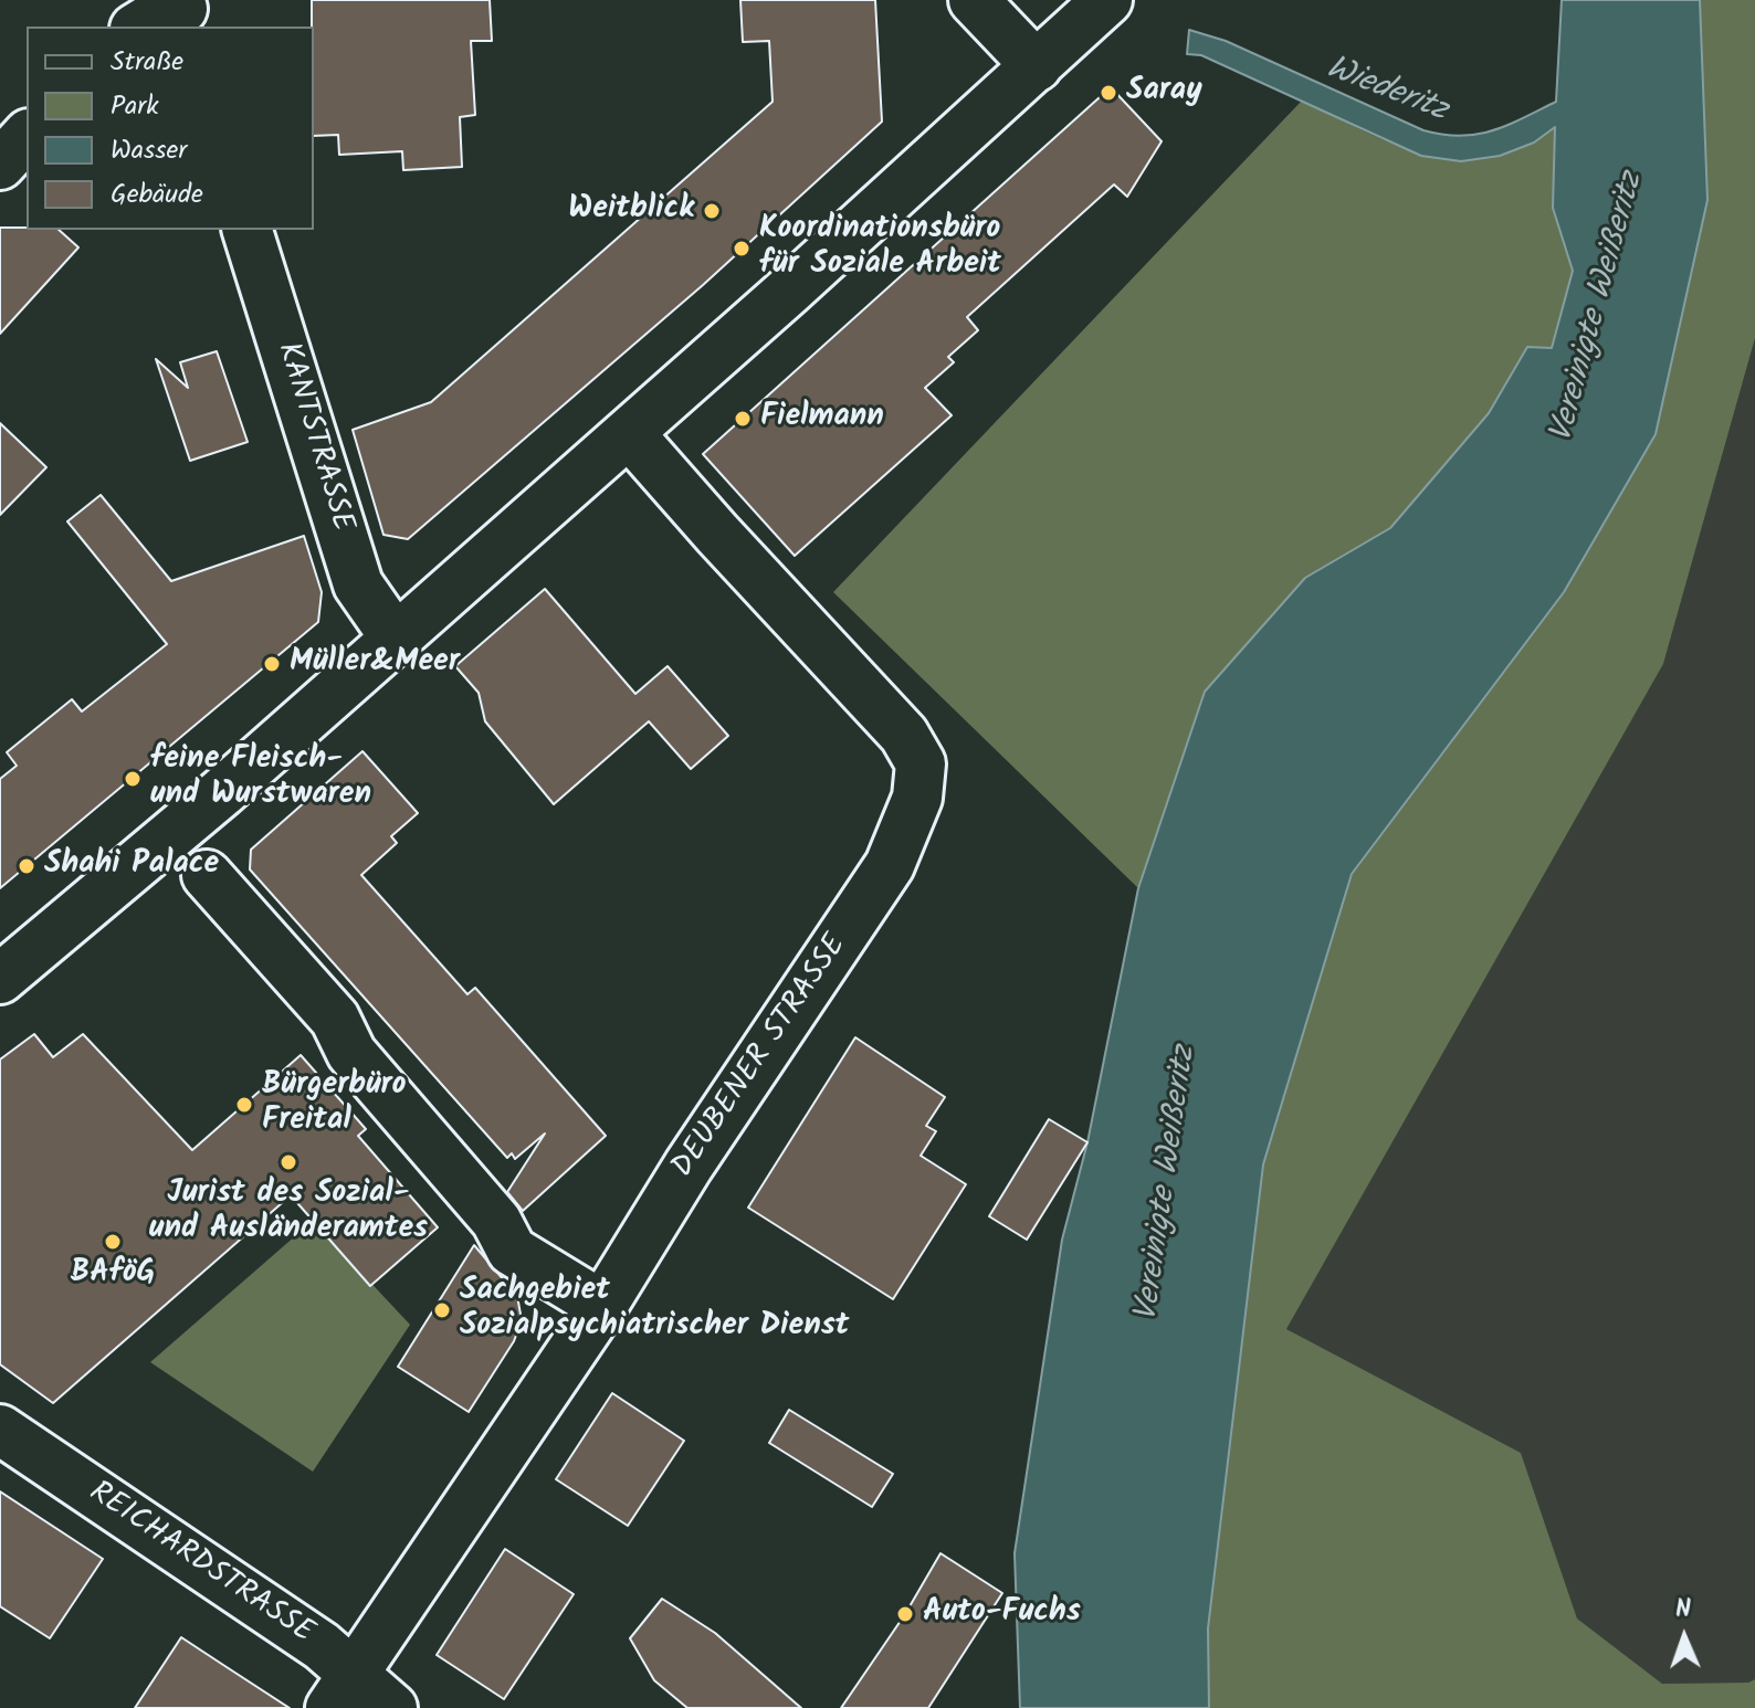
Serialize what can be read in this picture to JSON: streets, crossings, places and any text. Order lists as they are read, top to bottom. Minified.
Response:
{"streets":{"street":["KANTSTRASSE","DEUBENER STRASSE","REICHARDSTRASSE"]},"crossings":[["DEUBENER STRASSE","REICHARDSTRASSE"]],"water":["Wiederitz","Vereinigte Weißeritz"],"places":["Saray","Weitblick","Koordinationsbüro für Soziale Arbeit","Fielmann","Müller&Meer","feine Fleisch- und Wurstwaren","Shahi Palace","Bürgerbüro Freital","Jurist des Sozial- und Ausländeramtes","BAföG","Sachgebiet Sozialpsychiatrischer Dienst","Auto-Fuchs"],"legend":["Straße","Park","Wasser","Gebäude"],"north":"top"}
